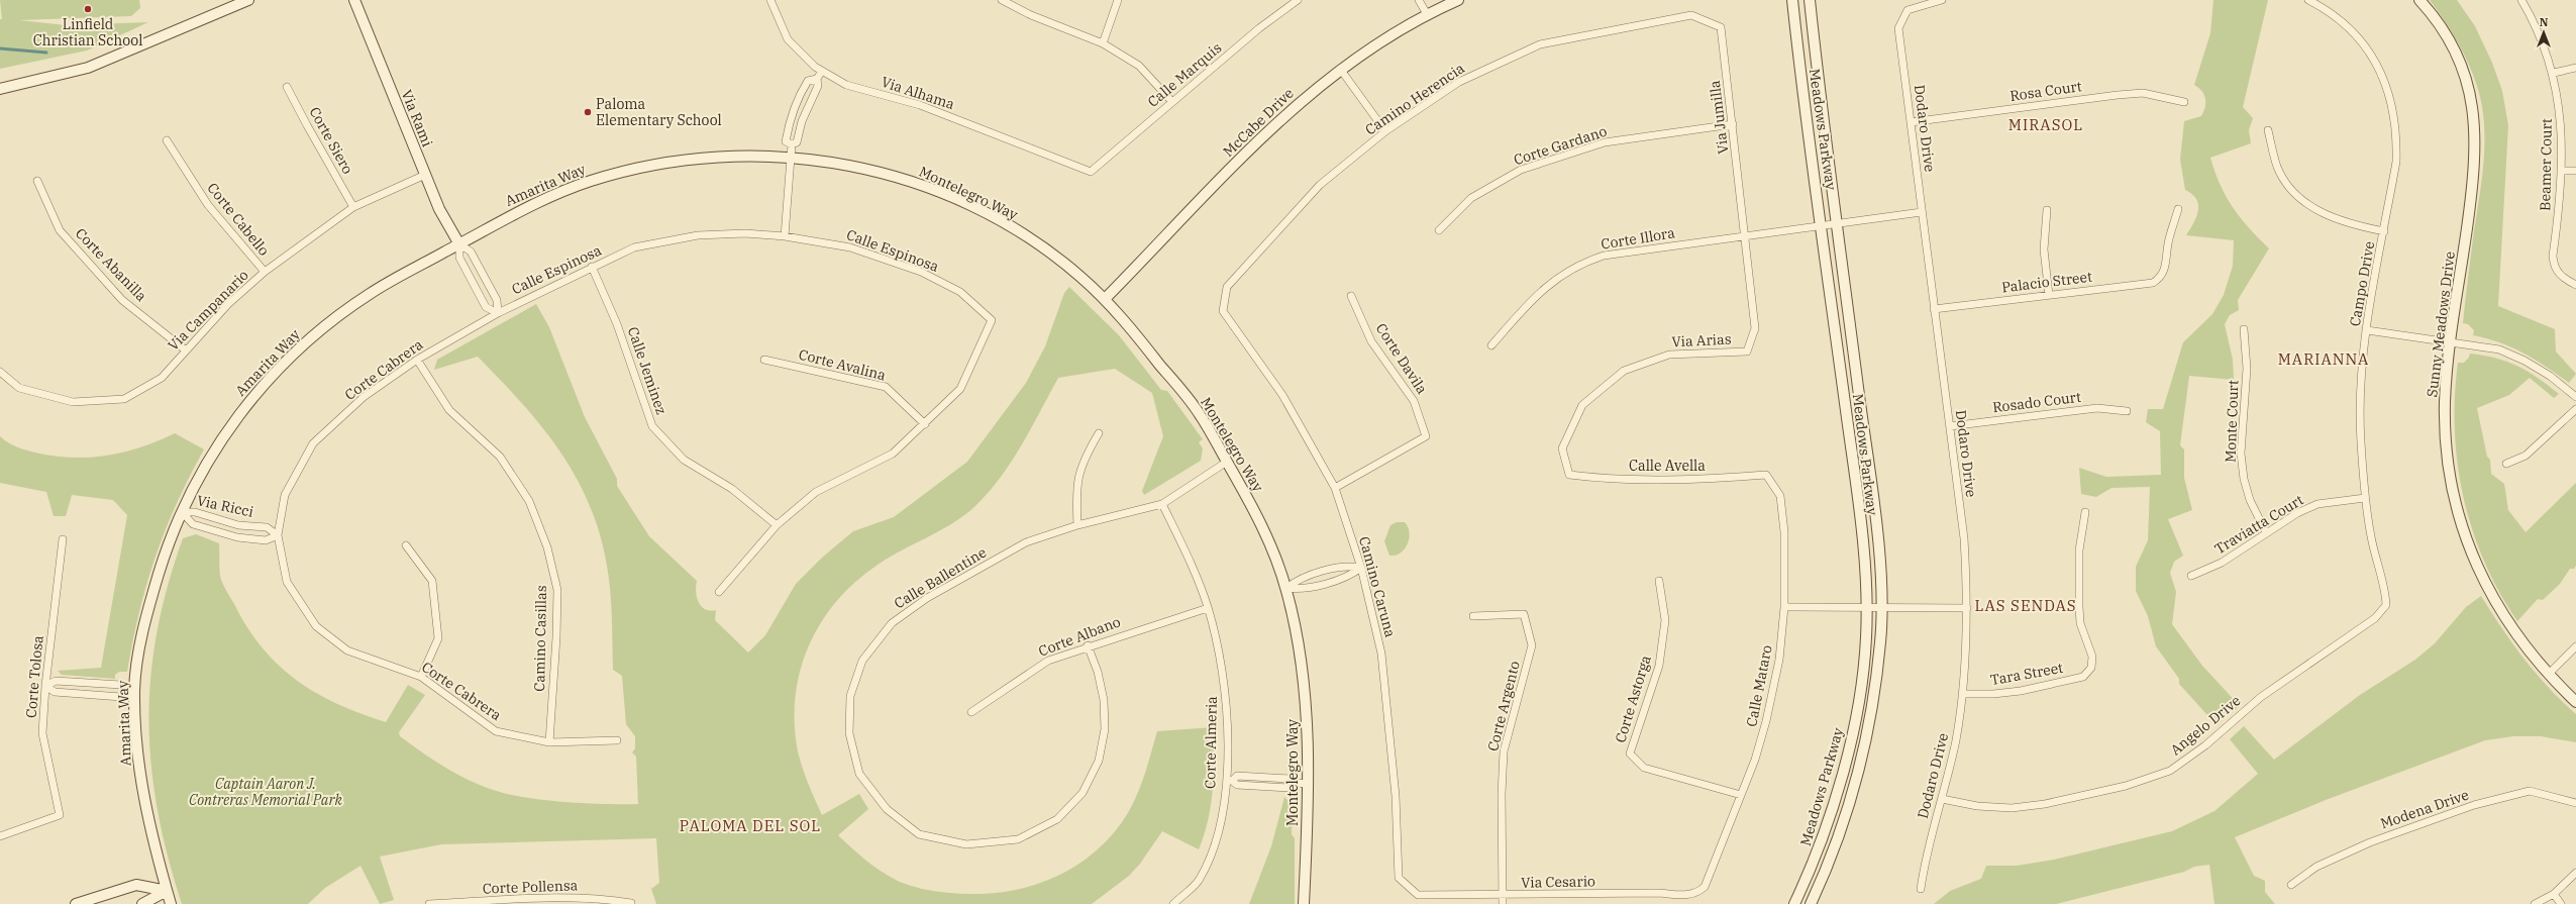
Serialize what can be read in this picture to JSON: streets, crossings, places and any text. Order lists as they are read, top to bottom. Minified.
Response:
{"streets":{"street":["Calle Marquis","Rosa Court","Via Alhama","Camino Herencia","Via Jumilla","Via Rami","McCabe Drive","Dodaro Drive","Meadows Parkway","Corte Siero","Corte Gardano","Beamer Court","Amarita Way","Montelegro Way","Corte Cabello","Corte Illora","Calle Espinosa","Corte Abanilla","Palacio Street","Campo Drive","Via Campanario","Sunny Meadows Drive","Via Arias","Corte Davila","Corte Avalina","Corte Cabrera","Calle Jeminez","Rosado Court","Monte Court","Calle Avella","Via Ricci","Traviatta Court","Calle Ballentine","Camino Caruna","Corte Albano","Camino Casillas","Tara Street","Corte Tolosa","Calle Mataro","Corte Astorga","Corte Argento","Angelo Drive","Corte Almeria","Modena Drive","Via Cesario","Corte Pollensa"]},"crossings":[["Calle Marquis","Via Alhama"],["Rosa Court","Dodaro Drive"],["Camino Herencia","Via Jumilla"],["Camino Herencia","Camino Caruna"],["Via Jumilla","Corte Gardano"],["Via Jumilla","Corte Illora"],["Via Jumilla","Via Arias"],["Via Rami","Amarita Way"],["Via Rami","Calle Espinosa"],["Via Rami","Via Campanario"],["Via Rami","Corte Cabrera"],["McCabe Drive","Montelegro Way"],["Dodaro Drive","Corte Illora"],["Dodaro Drive","Palacio Street"],["Dodaro Drive","Rosado Court"],["Dodaro Drive","Tara Street"],["Dodaro Drive","Angelo Drive"],["Meadows Parkway","Corte Illora"],["Corte Siero","Via Campanario"],["Amarita Way","Montelegro Way"],["Amarita Way","Via Ricci"],["Montelegro Way","Calle Ballentine"],["Corte Cabello","Via Campanario"],["Corte Illora","Via Arias"],["Calle Espinosa","Corte Avalina"],["Calle Espinosa","Corte Cabrera"],["Calle Espinosa","Calle Jeminez"],["Corte Abanilla","Via Campanario"],["Campo Drive","Traviatta Court"],["Campo Drive","Angelo Drive"],["Via Arias","Calle Avella"],["Corte Davila","Camino Caruna"],["Corte Cabrera","Via Ricci"],["Corte Cabrera","Camino Casillas"],["Monte Court","Traviatta Court"],["Calle Avella","Calle Mataro"],["Calle Ballentine","Corte Albano"],["Calle Ballentine","Corte Almeria"],["Camino Caruna","Via Cesario"],["Corte Albano","Corte Almeria"],["Calle Mataro","Corte Astorga"],["Calle Mataro","Via Cesario"],["Corte Argento","Via Cesario"]],"districts":["MIRASOL","MARIANNA","LAS SENDAS","PALOMA DEL SOL"],"parks":["Captain Aaron J. Contreras Memorial Park"],"places":["Linfield Christian School","Paloma Elementary School"],"north":"top"}
